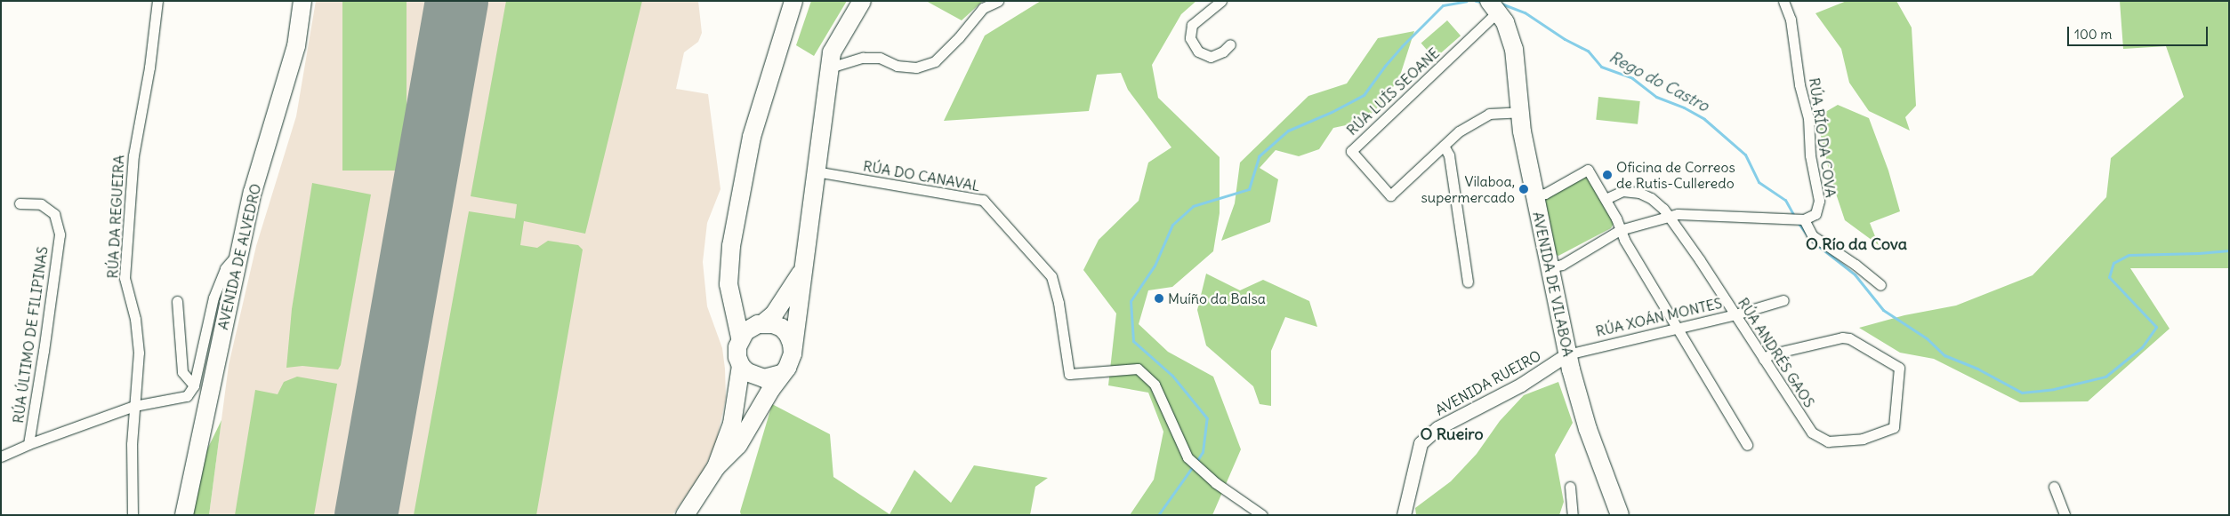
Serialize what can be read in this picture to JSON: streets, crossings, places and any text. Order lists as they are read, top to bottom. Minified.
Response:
{"streets":{"highway":["AVENIDA DE ALVEDRO","AVENIDA DE VILABOA"],"street":["RÚA LUÍS SEOANE","RÚA RÍO DA COVA","RÚA DO CANAVAL","RÚA DA REGUEIRA","RÚA XOÁN MONTES","RÚA ÚLTIMO DE FILIPINAS","RÚA ANDRÉS GAOS","AVENIDA RUEIRO"]},"crossings":[["RÚA LUÍS SEOANE","AVENIDA DE VILABOA"],["AVENIDA DE VILABOA","RÚA XOÁN MONTES"],["AVENIDA DE VILABOA","AVENIDA RUEIRO"],["RÚA XOÁN MONTES","RÚA ANDRÉS GAOS"],["RÚA XOÁN MONTES","AVENIDA RUEIRO"]],"districts":["O Río da Cova","O Rueiro"],"water":["Rego do Castro"],"places":["Oficina de Correos de Rutis-Culleredo","Vilaboa, supermercado","Muíño da Balsa"],"scale_bar":"100 m"}
